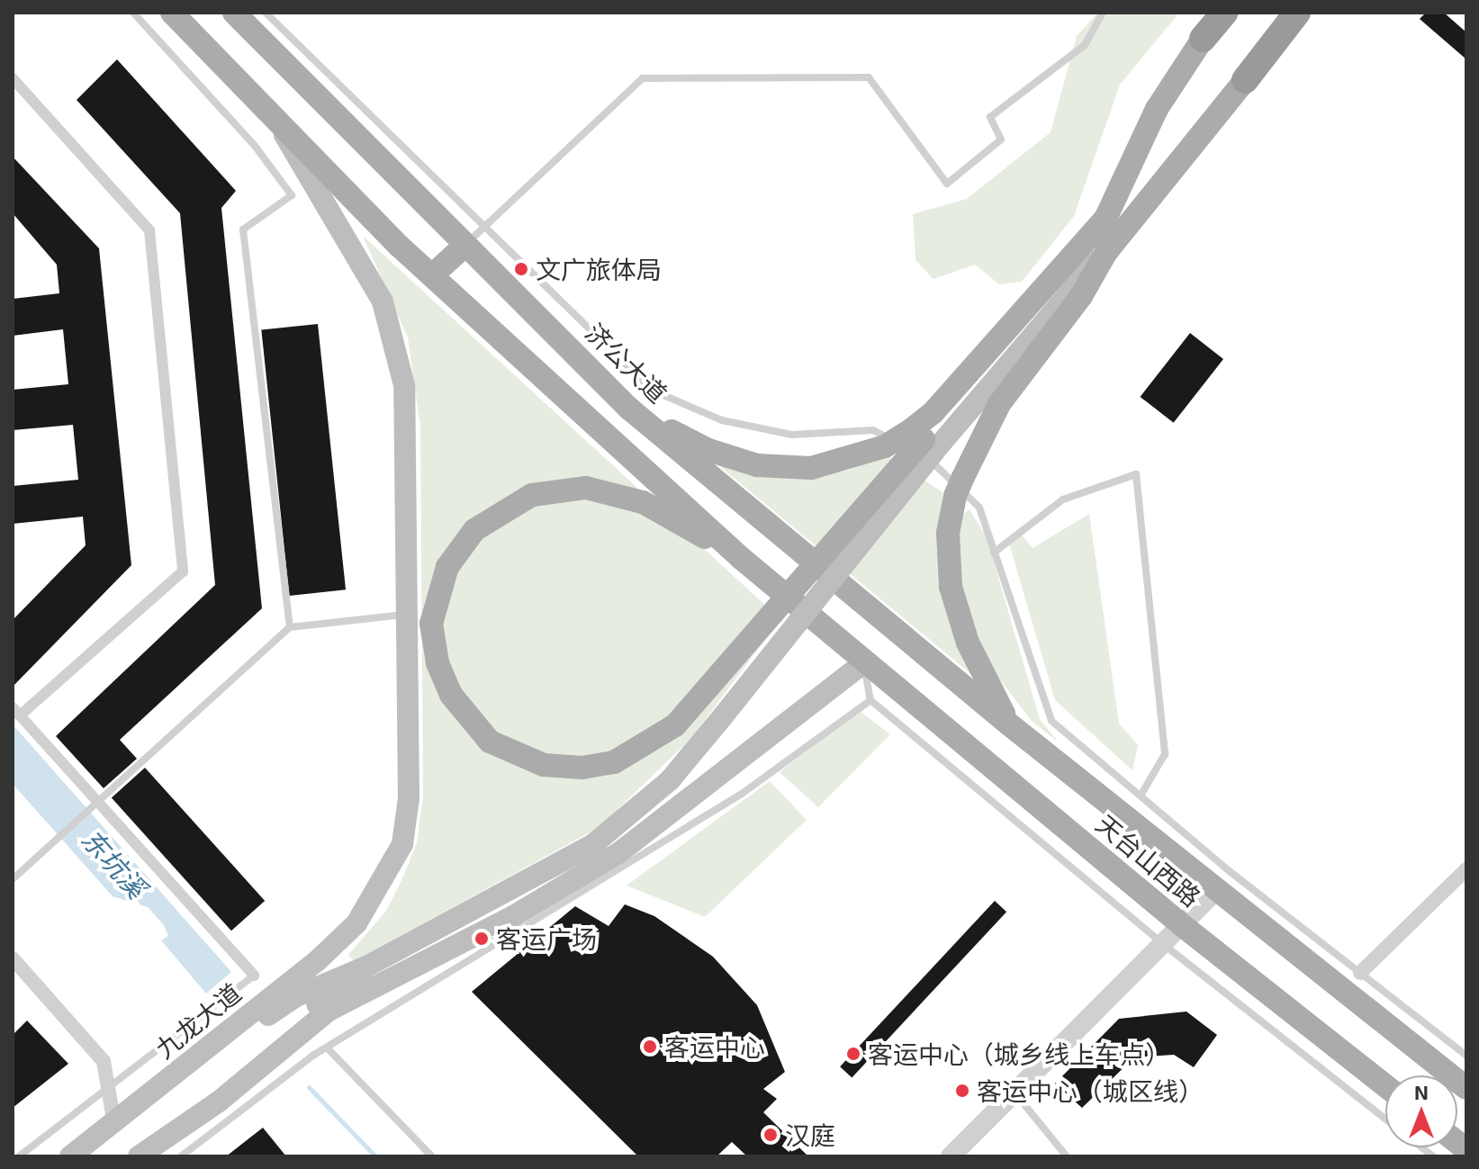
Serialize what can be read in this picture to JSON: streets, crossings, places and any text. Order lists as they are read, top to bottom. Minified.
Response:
{"streets":{"main road":["济公大道","天台山西路","九龙大道"]},"crossings":[["济公大道","天台山西路"]],"water":["东坑溪"],"places":["文广旅体局","客运广场","客运中心","客运中心（城乡线上车点）","客运中心（城区线）","汉庭"],"north":"top"}
